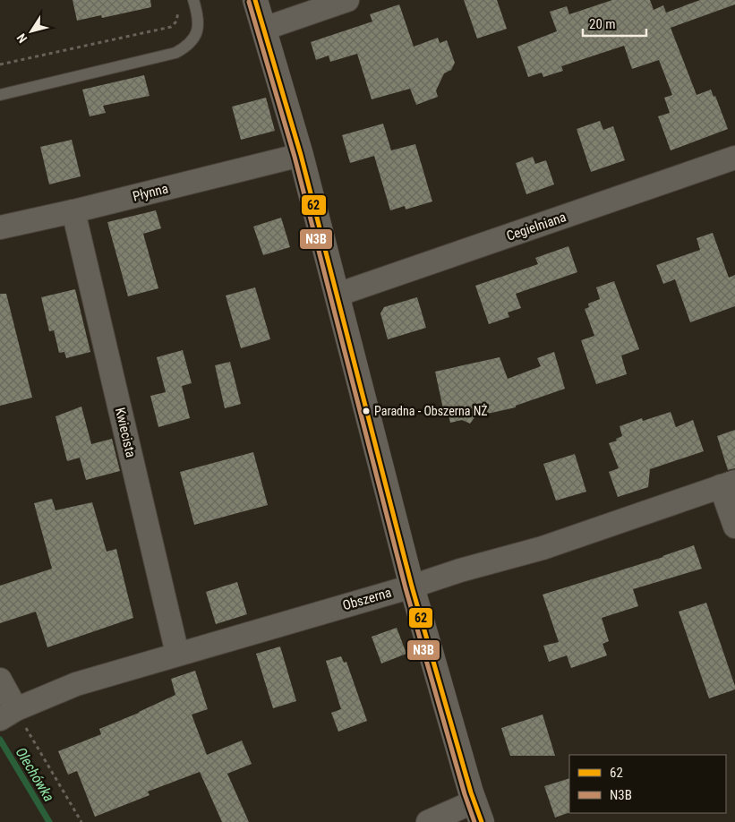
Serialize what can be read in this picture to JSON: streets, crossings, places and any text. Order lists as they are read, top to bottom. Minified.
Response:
{"streets":{"street":["Płynna","Cegielniana","Kwiecista","Obszerna"]},"crossings":[["Płynna","Kwiecista"],["Kwiecista","Obszerna"]],"water":["Olechówka"],"places":["Paradna - Obszerna NŻ"],"lines":["transit line 62","transit line N3B"],"legend":["62","N3B"],"scale_bar":"20 m","north":"bottom left"}
